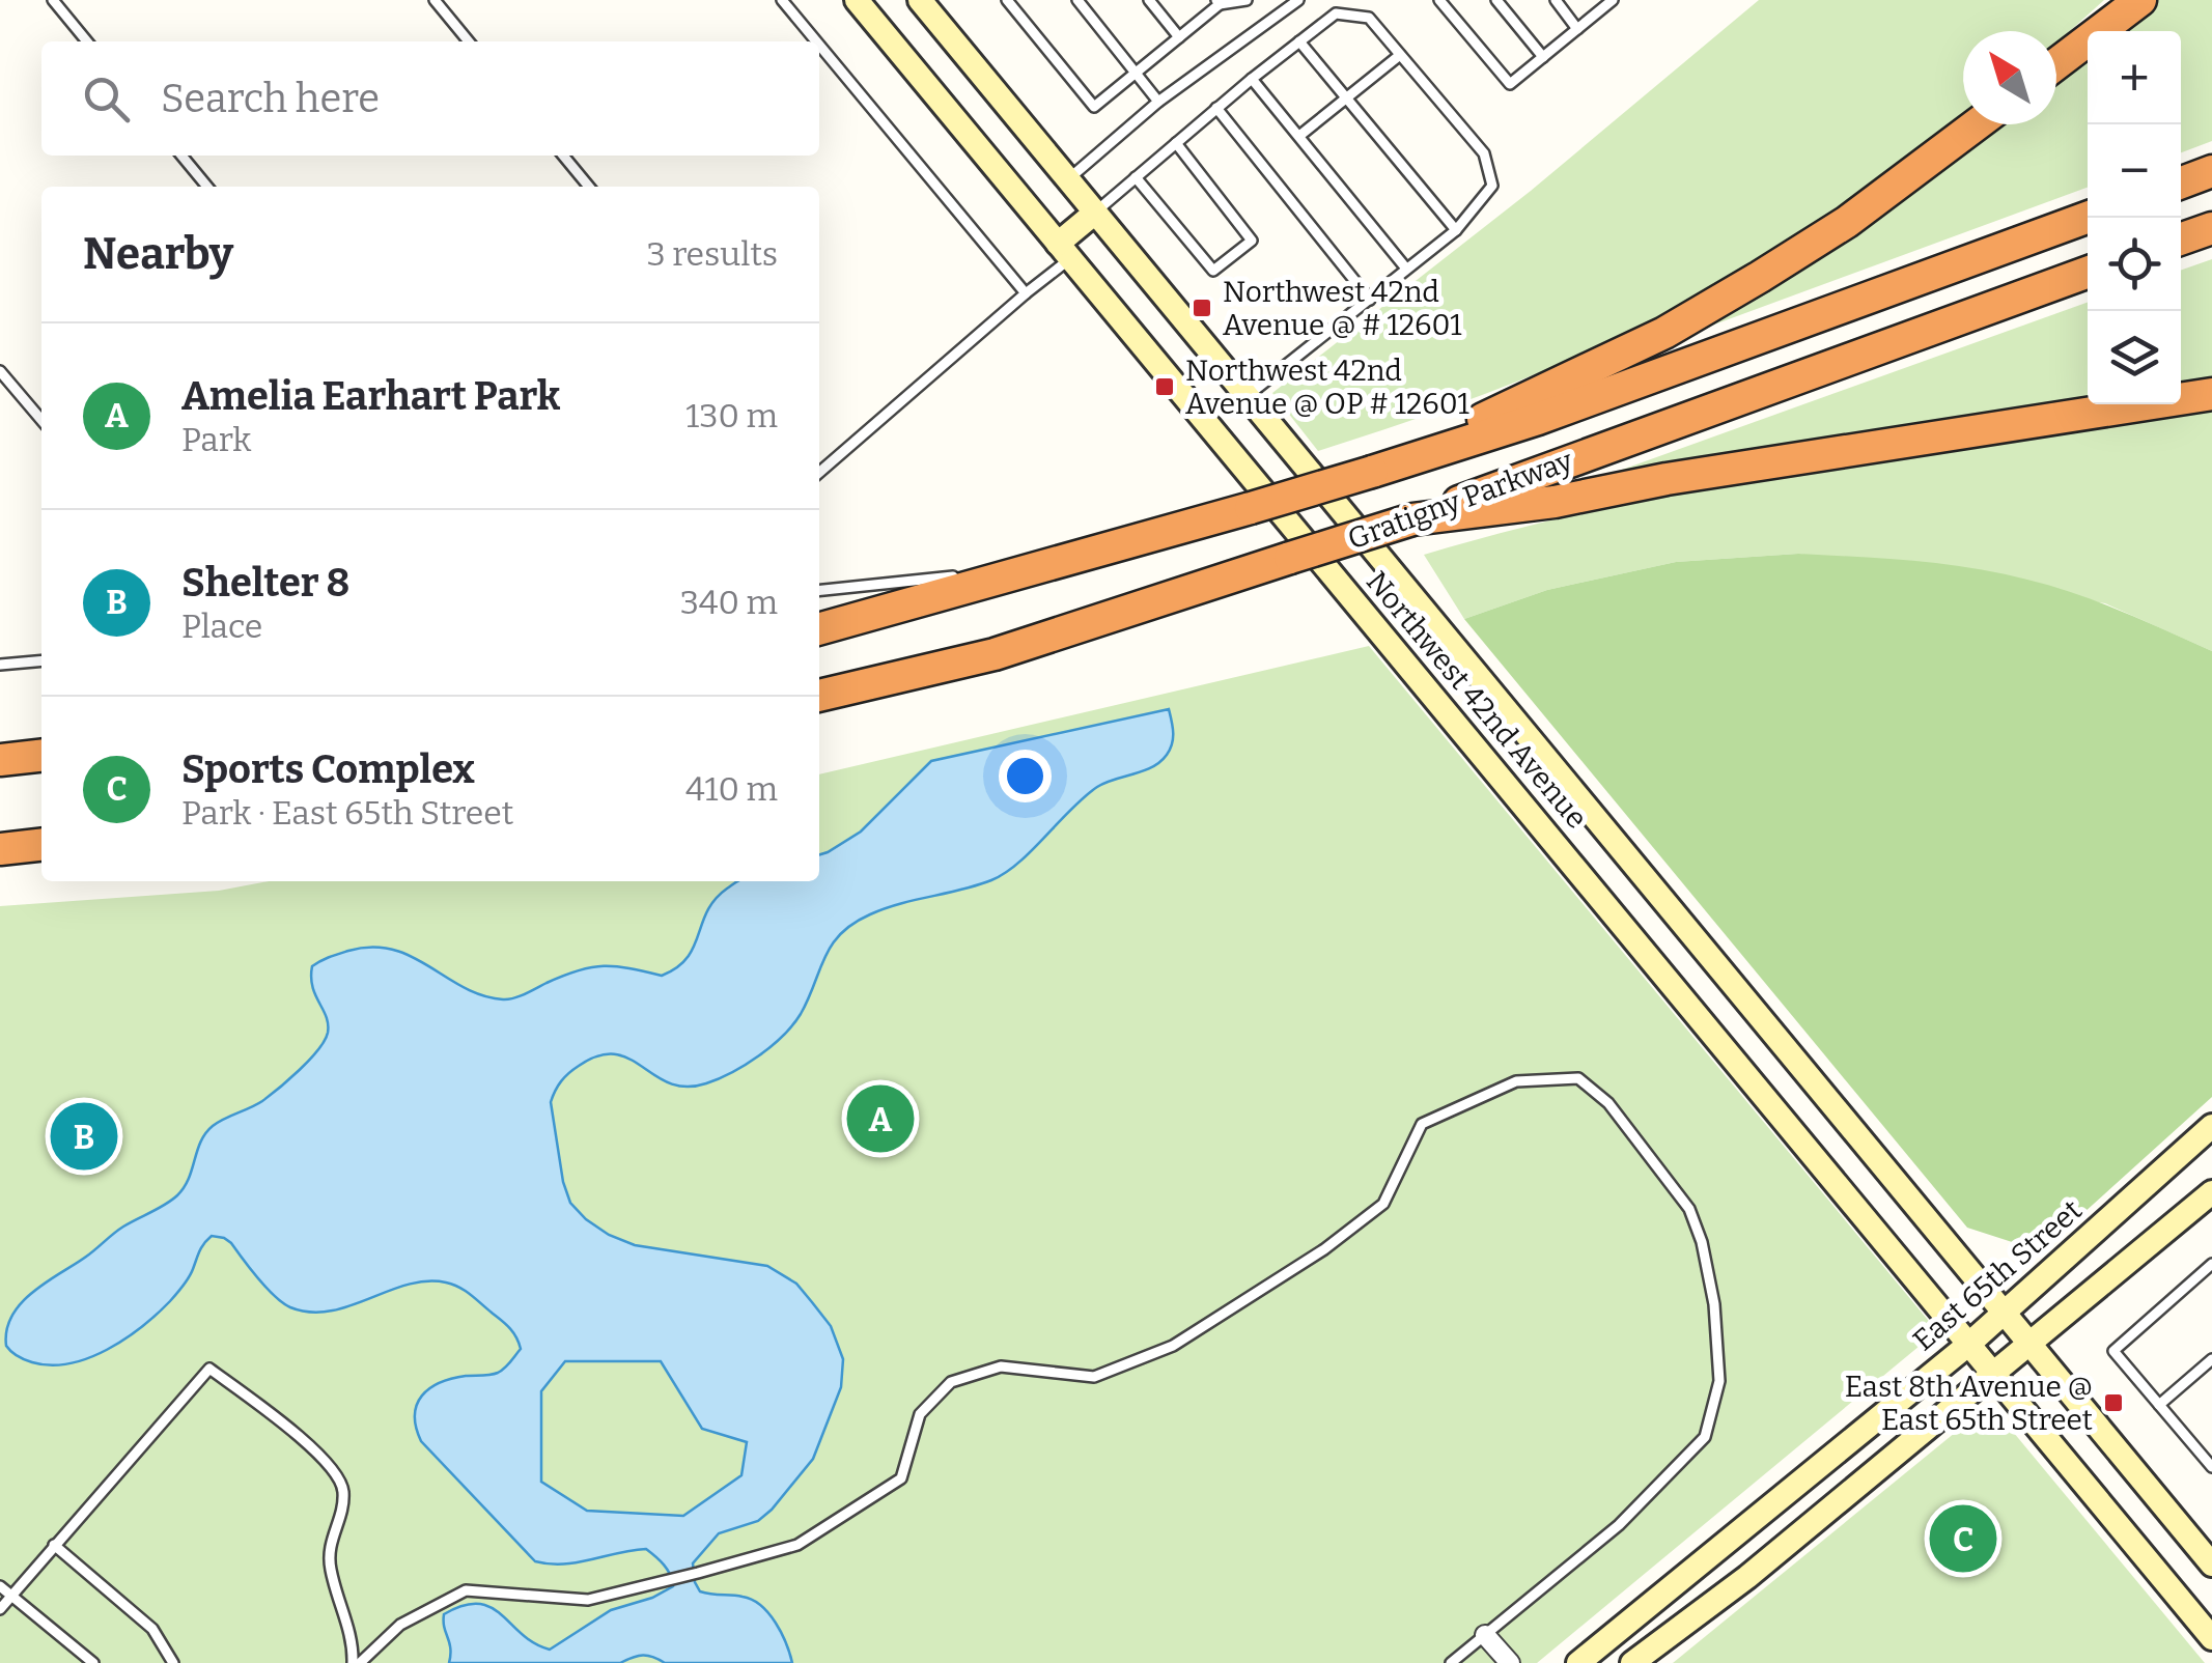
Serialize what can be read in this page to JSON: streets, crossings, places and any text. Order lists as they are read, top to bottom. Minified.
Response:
{"streets":{"highway":["Gratigny Parkway"],"main road":["Northwest 42nd Avenue","East 65th Street"]},"crossings":[["Northwest 42nd Avenue","East 65th Street"]],"places":{"transit":["Northwest 42nd Avenue @ # 12601","Northwest 42nd Avenue @ OP # 12601","East 8th Avenue @ East 65th Street"]},"north":"top left","page":{"map_buttons":["+","−"],"search":"Search here","heading":["Nearby","3 results"],"list":[{"mark":"A","name":"Amelia Earhart Park","note":"Park","value":"130 m"},{"mark":"B","name":"Shelter 8","note":"Place","value":"340 m"},{"mark":"C","name":"Sports Complex","note":"Park · East 65th Street","value":"410 m"}],"pins":["A","B","C"]}}
